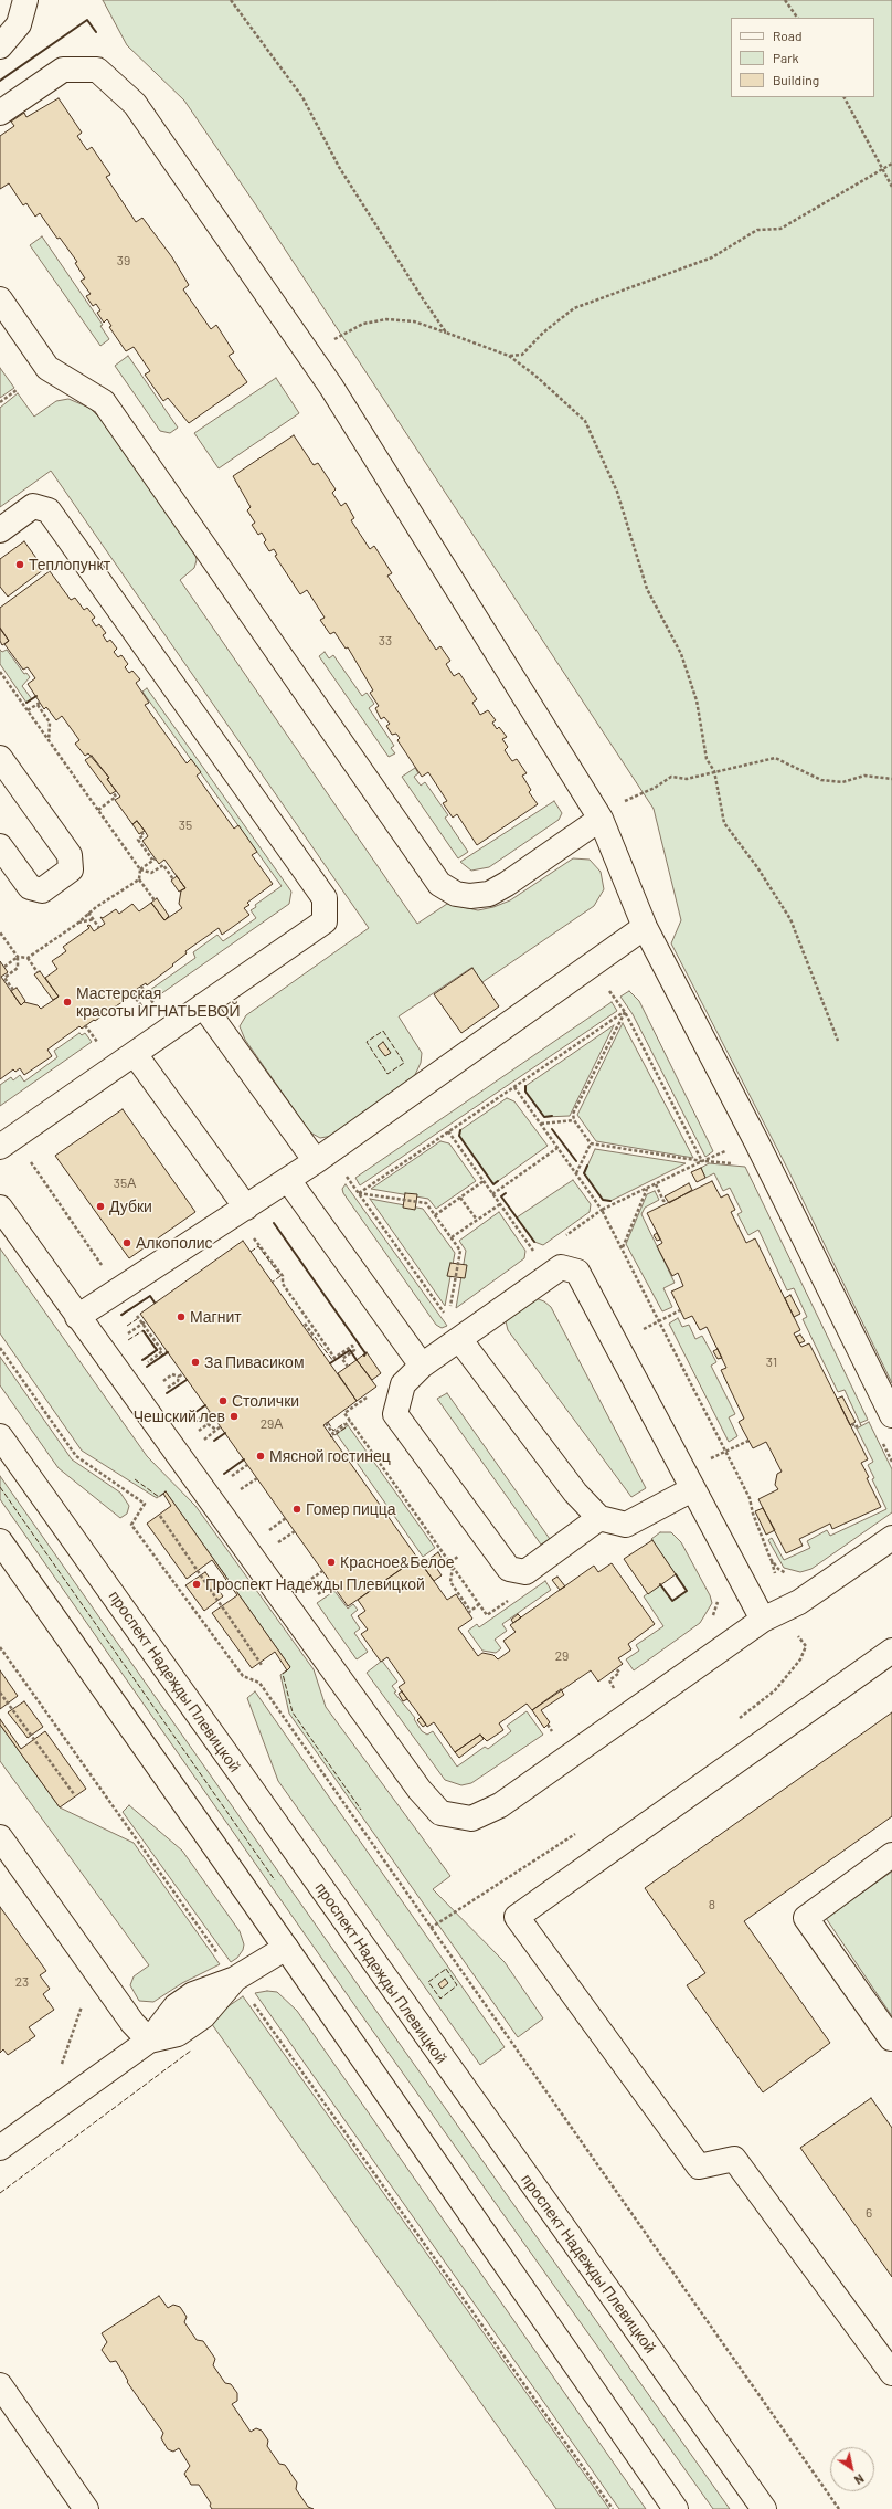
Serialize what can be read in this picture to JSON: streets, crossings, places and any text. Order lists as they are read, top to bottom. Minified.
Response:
{"streets":{"main road":["проспект Надежды Плевицкой"]},"places":["Теплопункт","Мастерская красоты ИГНАТЬЕВОЙ","Дубки","Алкополис","Магнит","За Пивасиком","Столички","Чешский лев","Мясной гостинец","Гомер пицца","Красное&Белое","Проспект Надежды Плевицкой"],"house_numbers":["39","33","35","35А","31","29А","29","8","23","6"],"legend":["Road","Park","Building"],"north":"bottom right"}
